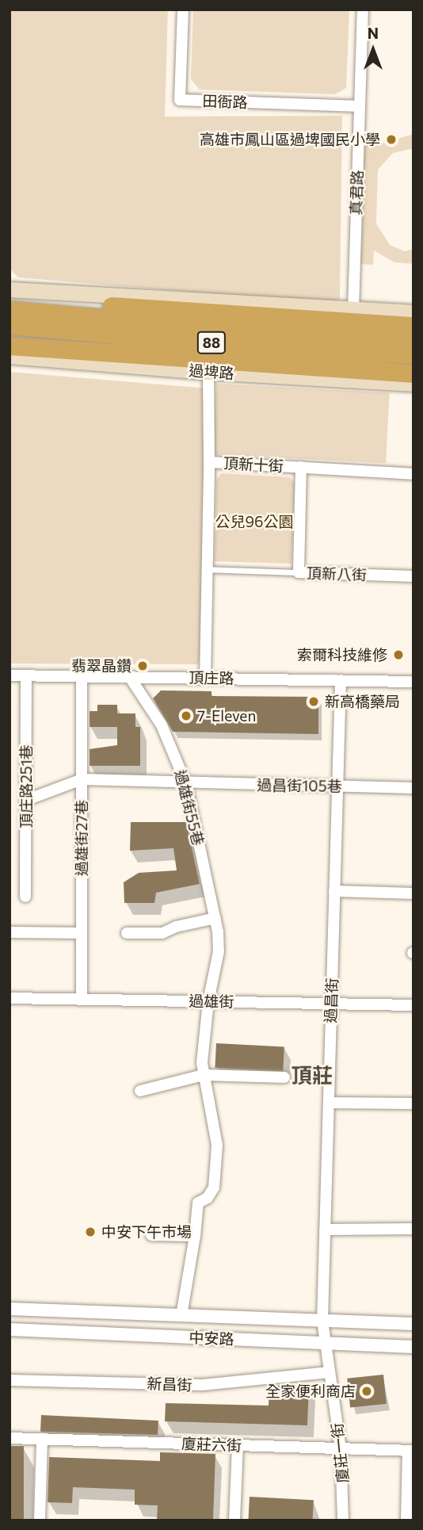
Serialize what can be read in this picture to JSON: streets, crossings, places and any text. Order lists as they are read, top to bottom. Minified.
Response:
{"streets":{"highway":["88"],"main road":["過埤路"],"street":["田衙路","真君路","頂新十街","頂新八街","頂庄路","過昌街105巷","頂庄路251巷","過雄街55巷","過雄街27巷","過昌街","過雄街","中安路","新昌街","廈莊六街","廈莊一街"]},"crossings":[["田衙路","真君路"],["頂新十街","頂新八街"],["頂新十街","頂庄路"],["頂庄路","頂庄路251巷"],["頂庄路","過雄街55巷"],["頂庄路","過雄街27巷"],["頂庄路","過昌街"],["過昌街105巷","過雄街55巷"],["過昌街105巷","過雄街27巷"],["過昌街105巷","過昌街"],["過雄街55巷","過雄街"],["過雄街55巷","中安路"],["過雄街27巷","過雄街"],["過昌街","過雄街"],["過昌街","中安路"],["過昌街","廈莊一街"],["中安路","廈莊一街"],["新昌街","廈莊一街"],["廈莊六街","廈莊一街"]],"districts":["頂莊"],"parks":["公兒96公園"],"places":["高雄市鳳山區過埤國民小學","索爾科技維修","翡翠晶鑽","新高橋藥局","7-Eleven","中安下午市場","全家便利商店"],"north":"top"}
